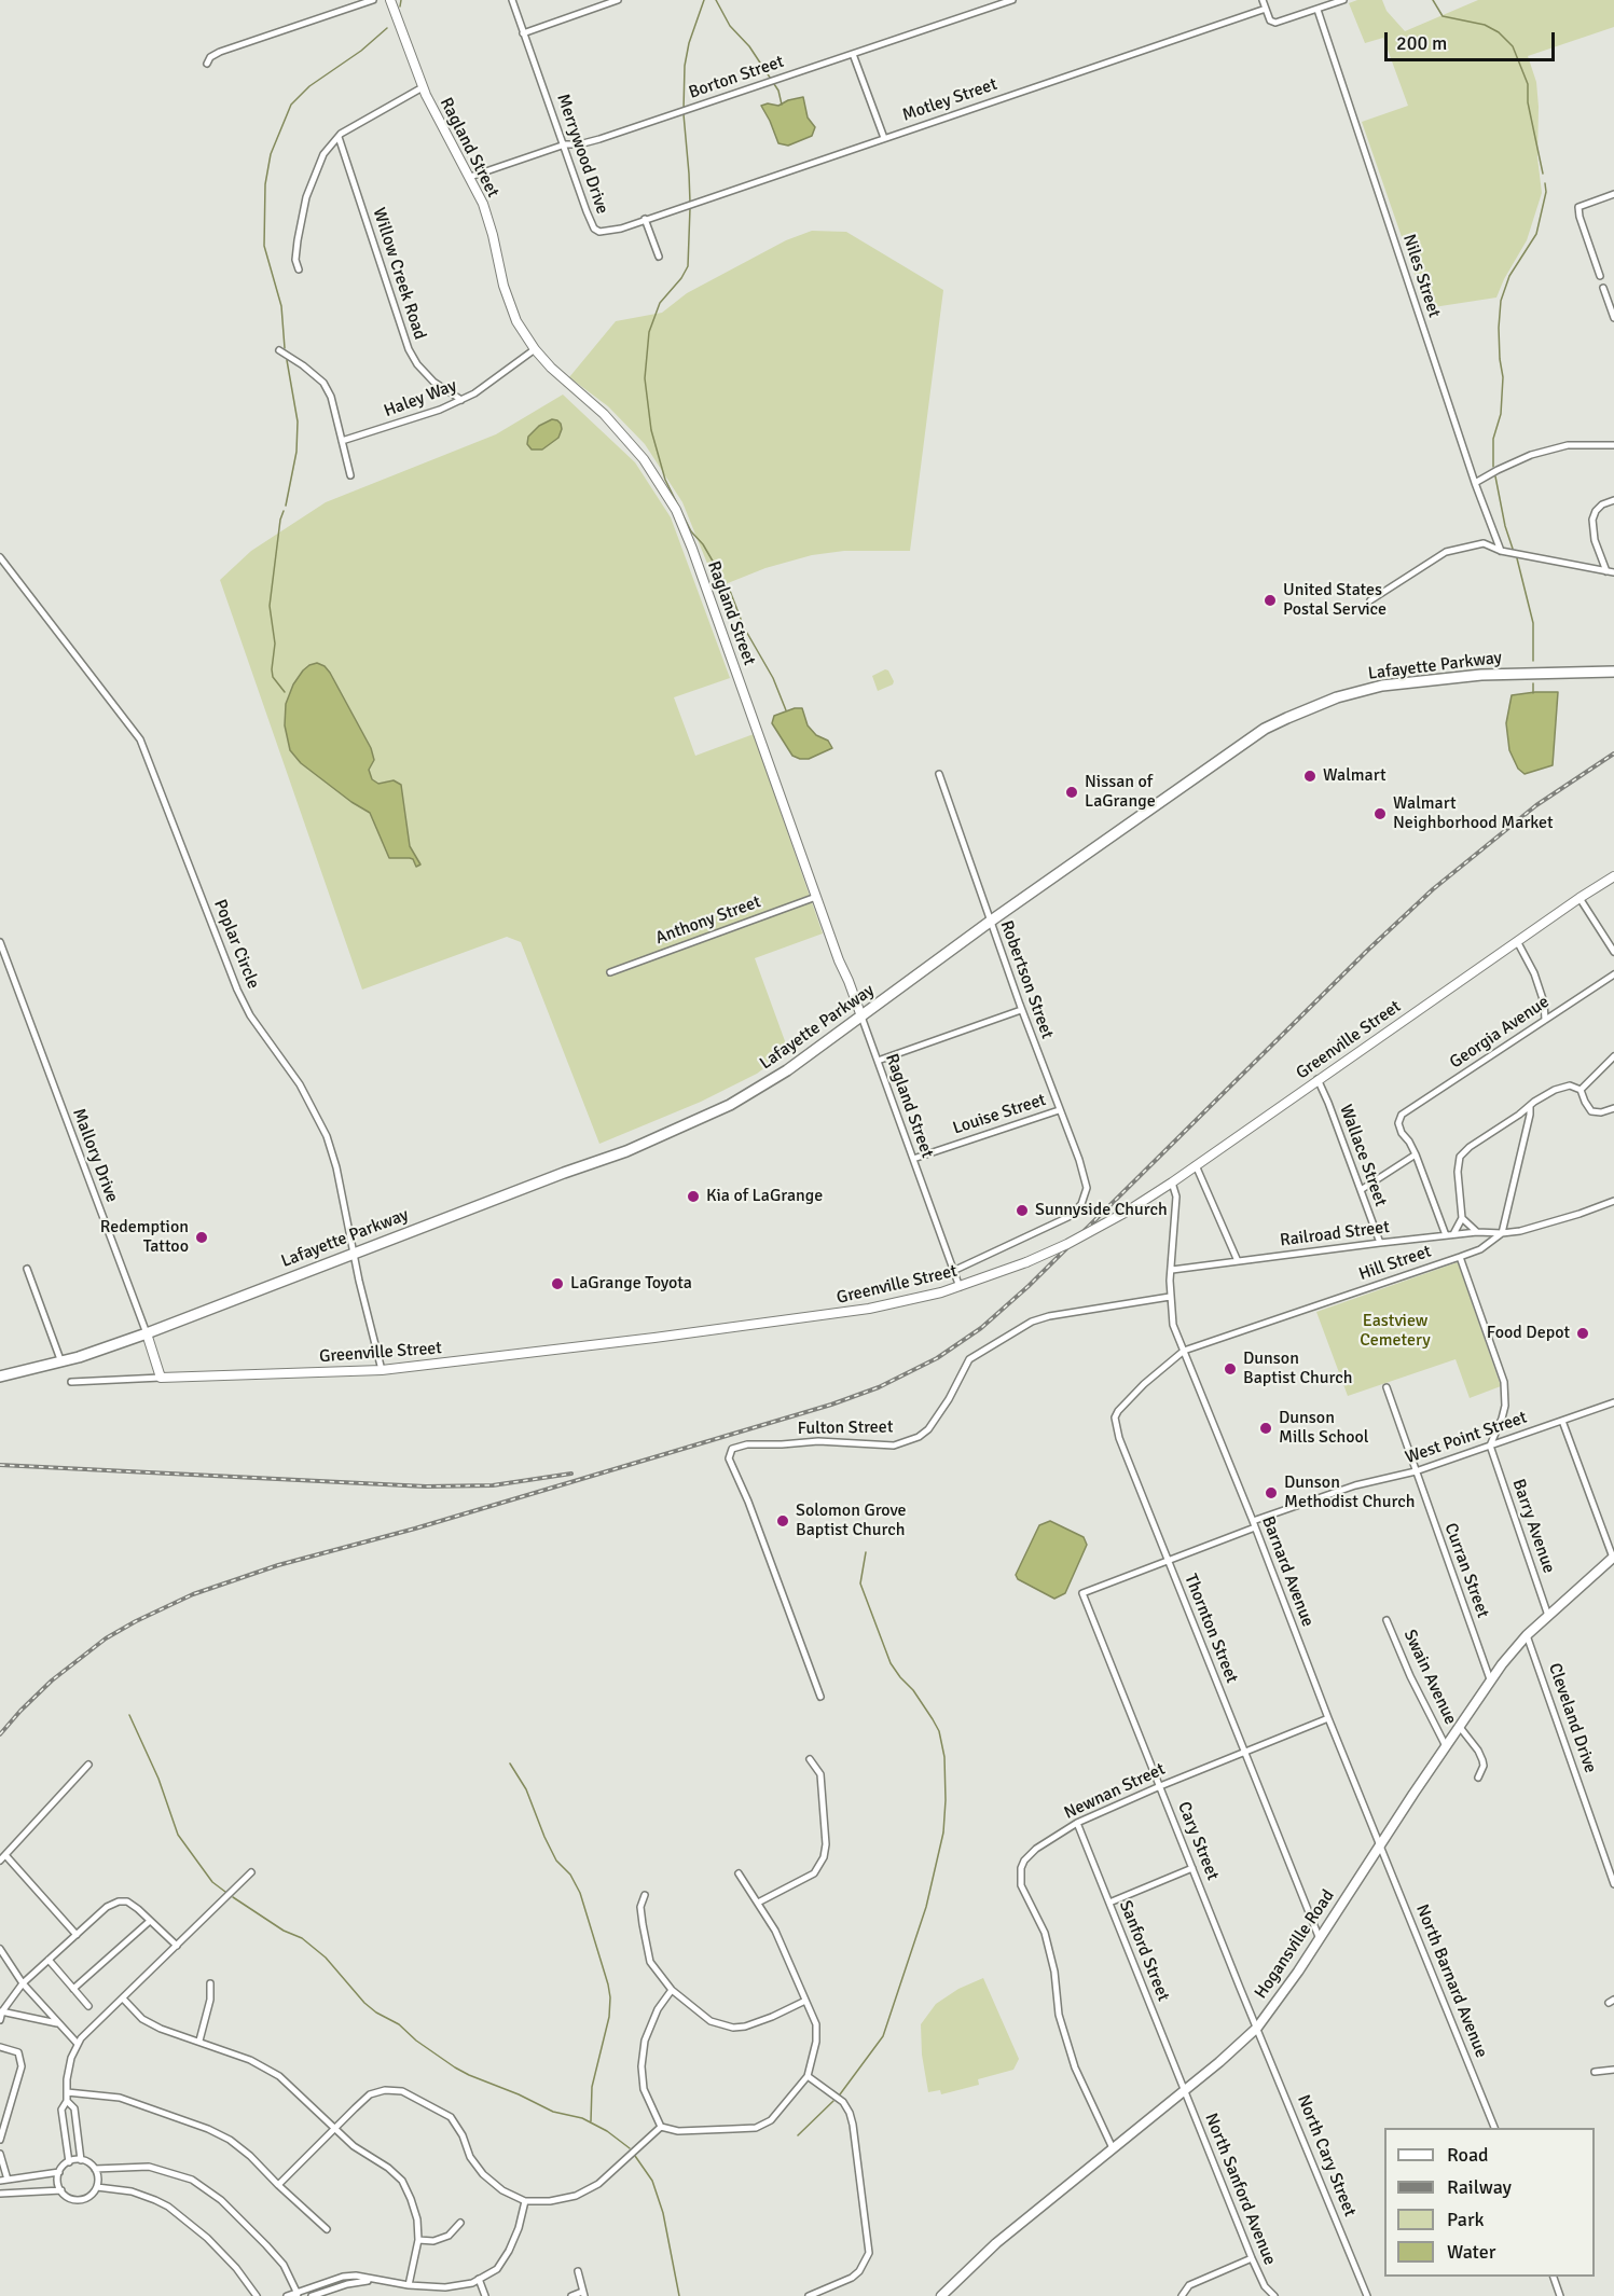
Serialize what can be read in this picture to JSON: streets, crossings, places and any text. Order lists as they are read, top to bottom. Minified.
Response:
{"streets":{"highway":["Lafayette Parkway"],"main road":["Hogansville Road"],"street":["Borton Street","Motley Street","Ragland Street","Merrywood Drive","Willow Creek Road","Niles Street","Haley Way","Anthony Street","Poplar Circle","Robertson Street","Georgia Avenue","Greenville Street","Louise Street","Mallory Drive","Wallace Street","Railroad Street","Hill Street","Fulton Street","West Point Street","Barry Avenue","Curran Street","Barnard Avenue","Thornton Street","Swain Avenue","Cleveland Drive","Newnan Street","Cary Street","Sanford Street","North Barnard Avenue","North Cary Street","North Sanford Avenue"]},"crossings":[["Borton Street","Ragland Street"],["Borton Street","Merrywood Drive"],["Motley Street","Merrywood Drive"],["Ragland Street","Haley Way"],["Ragland Street","Lafayette Parkway"],["Ragland Street","Anthony Street"],["Ragland Street","Robertson Street"],["Ragland Street","Greenville Street"],["Ragland Street","Louise Street"],["Willow Creek Road","Haley Way"],["Lafayette Parkway","Poplar Circle"],["Lafayette Parkway","Robertson Street"],["Lafayette Parkway","Mallory Drive"],["Poplar Circle","Greenville Street"],["Robertson Street","Louise Street"],["Greenville Street","Mallory Drive"],["Greenville Street","Wallace Street"],["Greenville Street","Barnard Avenue"],["Wallace Street","Railroad Street"],["Railroad Street","Hill Street"],["Railroad Street","Barnard Avenue"],["Hill Street","Barnard Avenue"],["Hill Street","Thornton Street"],["Fulton Street","Barnard Avenue"],["West Point Street","Barry Avenue"],["West Point Street","Curran Street"],["West Point Street","Barnard Avenue"],["West Point Street","Thornton Street"],["West Point Street","Cary Street"],["Barry Avenue","Hogansville Road"],["Curran Street","Hogansville Road"],["Barnard Avenue","Thornton Street"],["Barnard Avenue","Newnan Street"],["Barnard Avenue","Hogansville Road"],["Barnard Avenue","North Barnard Avenue"],["Thornton Street","Newnan Street"],["Thornton Street","Hogansville Road"],["Swain Avenue","Hogansville Road"],["Cleveland Drive","Hogansville Road"],["Newnan Street","Cary Street"],["Newnan Street","Hogansville Road"],["Newnan Street","Sanford Street"],["Cary Street","Hogansville Road"],["Cary Street","North Cary Street"],["Hogansville Road","Sanford Street"],["Hogansville Road","North Barnard Avenue"],["Hogansville Road","North Cary Street"],["Hogansville Road","North Sanford Avenue"],["Sanford Street","North Sanford Avenue"]],"parks":["Eastview Cemetery"],"places":["United States Postal Service","Walmart","Nissan of LaGrange","Walmart Neighborhood Market","Kia of LaGrange","Sunnyside Church","Redemption Tattoo","LaGrange Toyota","Food Depot","Dunson Baptist Church","Dunson Mills School","Dunson Methodist Church","Solomon Grove Baptist Church"],"legend":["Road","Railway","Park","Water"],"scale_bar":"200 m"}
